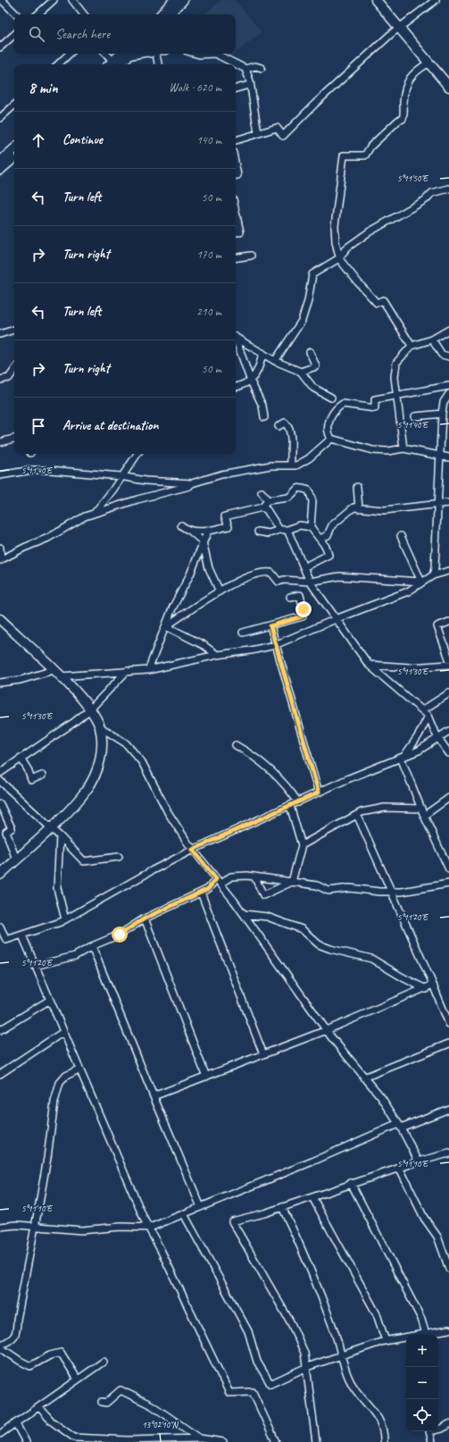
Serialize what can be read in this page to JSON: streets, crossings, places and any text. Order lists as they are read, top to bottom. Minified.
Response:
{"page":{"search":"Search here","heading":["8 min","Walk · 620 m"],"list":[["Continue","140 m"],["Turn left","50 m"],["Turn right","170 m"],["Turn left","210 m"],["Turn right","50 m"],"Arrive at destination"],"map_buttons":["+","−"]},"coordinates":["5°11'50\"E","5°11'40\"E","5°11'30\"E","5°11'20\"E","5°11'10\"E","13°02'10\"N"]}
